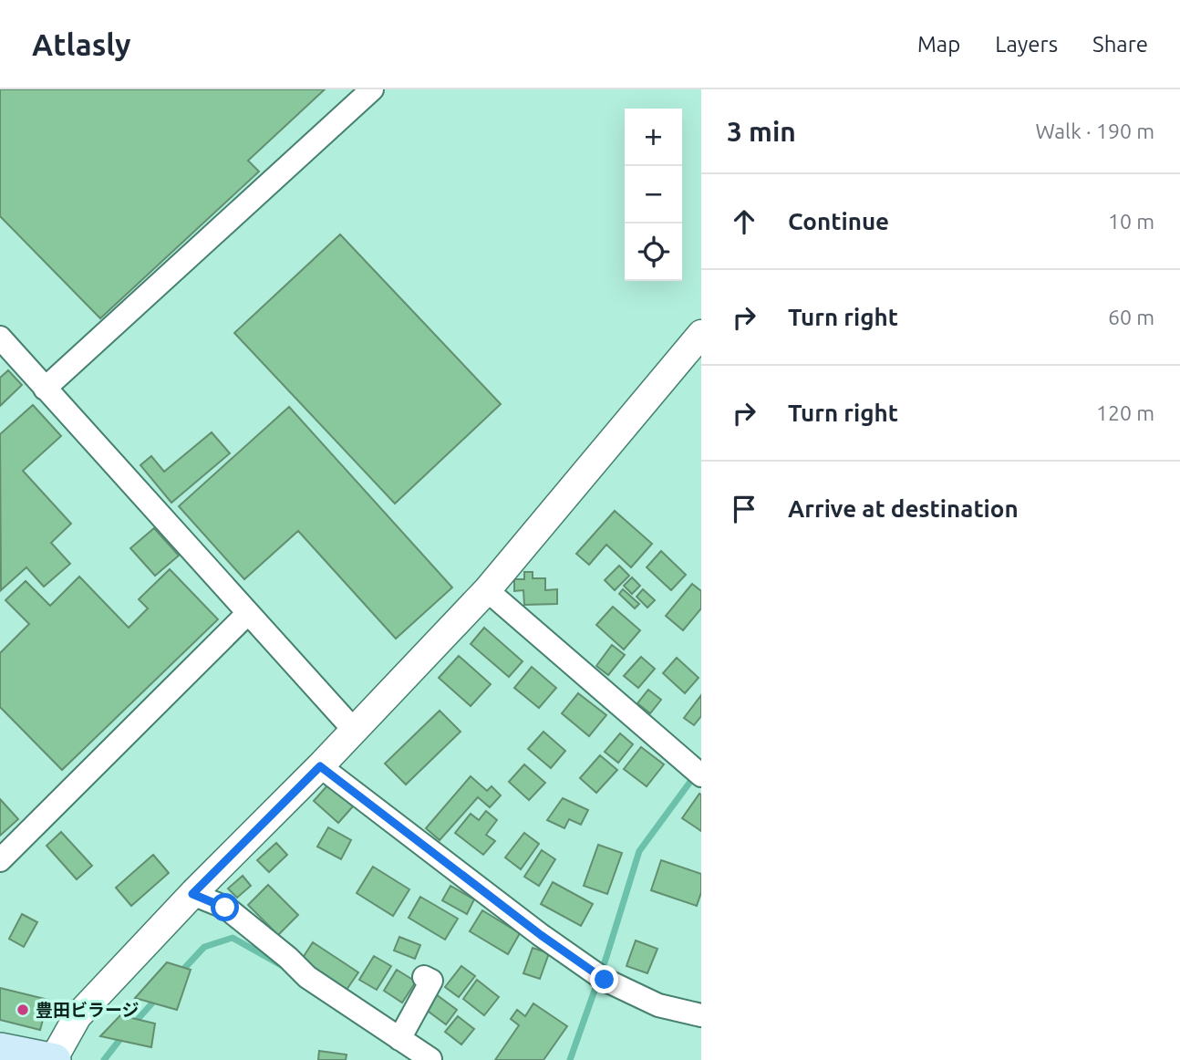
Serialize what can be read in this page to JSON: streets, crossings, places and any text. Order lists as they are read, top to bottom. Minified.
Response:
{"places":["豊田ビラージ"],"page":{"header":"Atlasly","nav":["Map","Layers","Share"],"heading":["3 min","Walk · 190 m"],"map_buttons":["+","−"],"list":[["Continue","10 m"],["Turn right","60 m"],["Turn right","120 m"],"Arrive at destination"]}}
